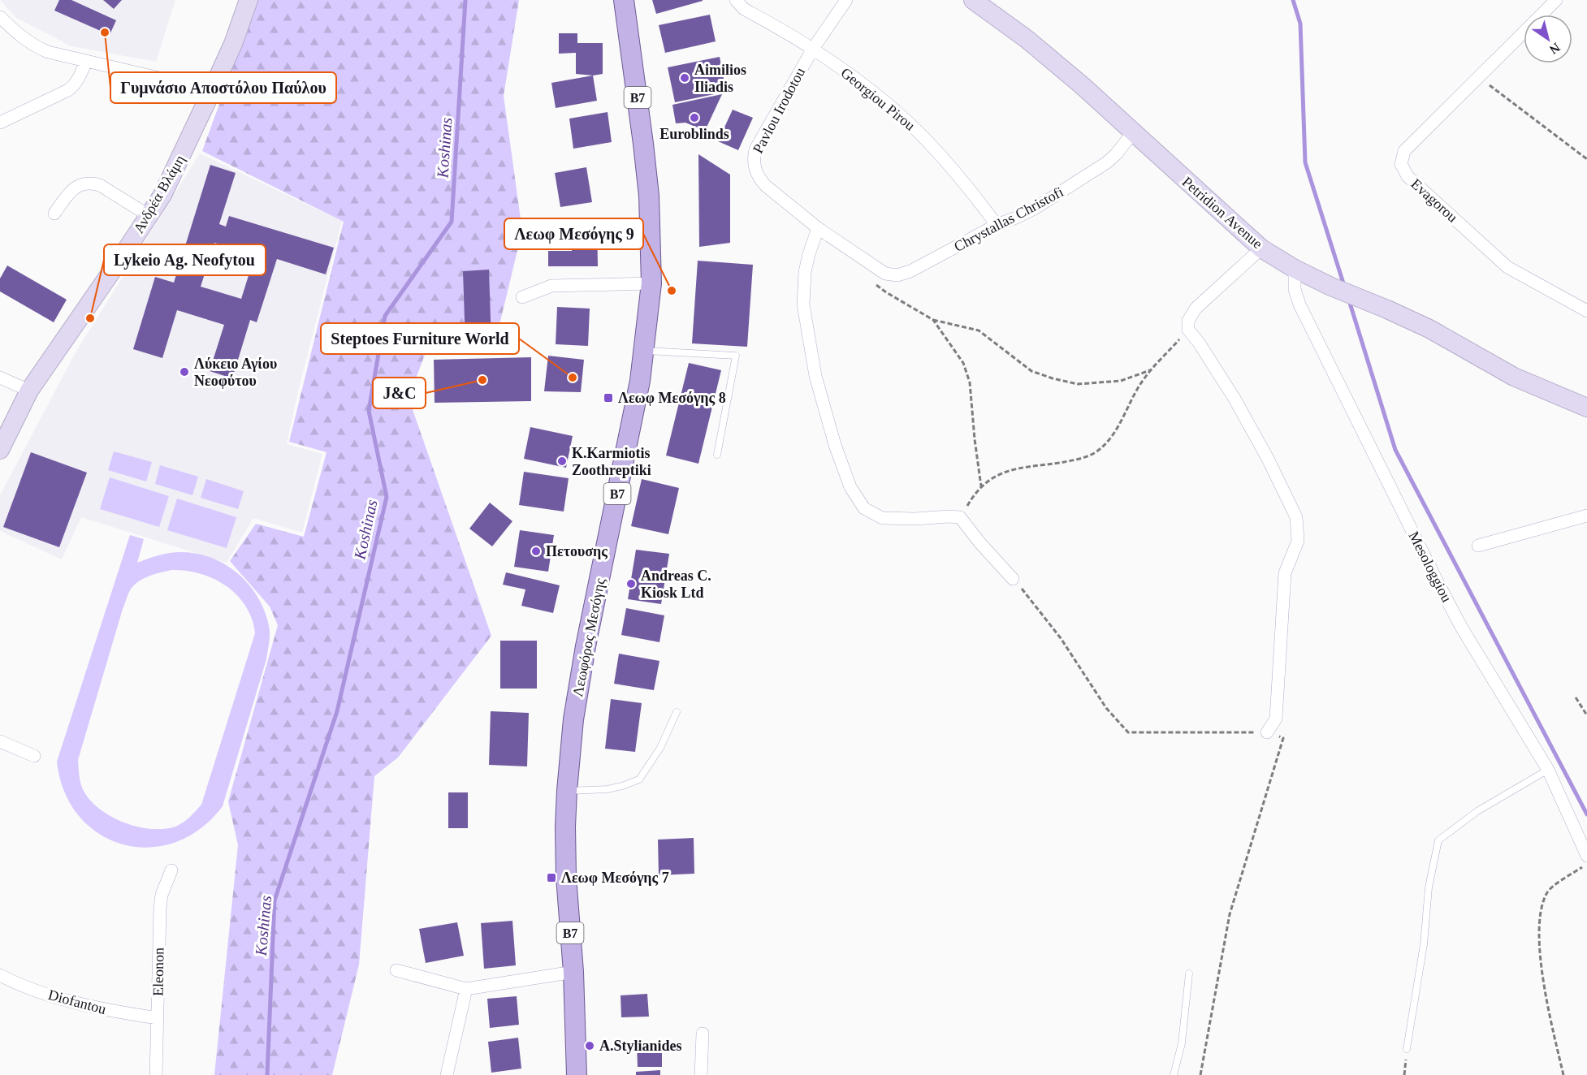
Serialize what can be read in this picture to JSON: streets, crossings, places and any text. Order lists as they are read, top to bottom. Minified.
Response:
{"streets":{"main road":["B7","Λεωφόρος Μεσόγης"],"street":["Georgiou Pirou","Pavlou Irodotou","Ανδρέα Βλάμη","Evagorou","Petridion Avenue","Chrystallas Christofi","Mesologgiou","Eleonon","Diofantou"]},"crossings":[["Georgiou Pirou","Pavlou Irodotou"],["Georgiou Pirou","Chrystallas Christofi"],["Pavlou Irodotou","Chrystallas Christofi"],["Petridion Avenue","Chrystallas Christofi"],["Petridion Avenue","Mesologgiou"],["Eleonon","Diofantou"]],"water":["Koshinas"],"places":{"other":["Γυμνάσιο Αποστόλου Παύλου","Aimilios Iliadis","Euroblinds","Λεωφ Μεσόγης 9","Lykeio Ag. Neofytou","Λύκειο Αγίου Νεοφύτου","Steptoes Furniture World","J&C","K.Karmiotis Zoothreptiki","Πετουσης","Andreas C. Kiosk Ltd","A.Stylianides"],"transit":["Λεωφ Μεσόγης 8","Λεωφ Μεσόγης 7"]},"north":"bottom right"}
